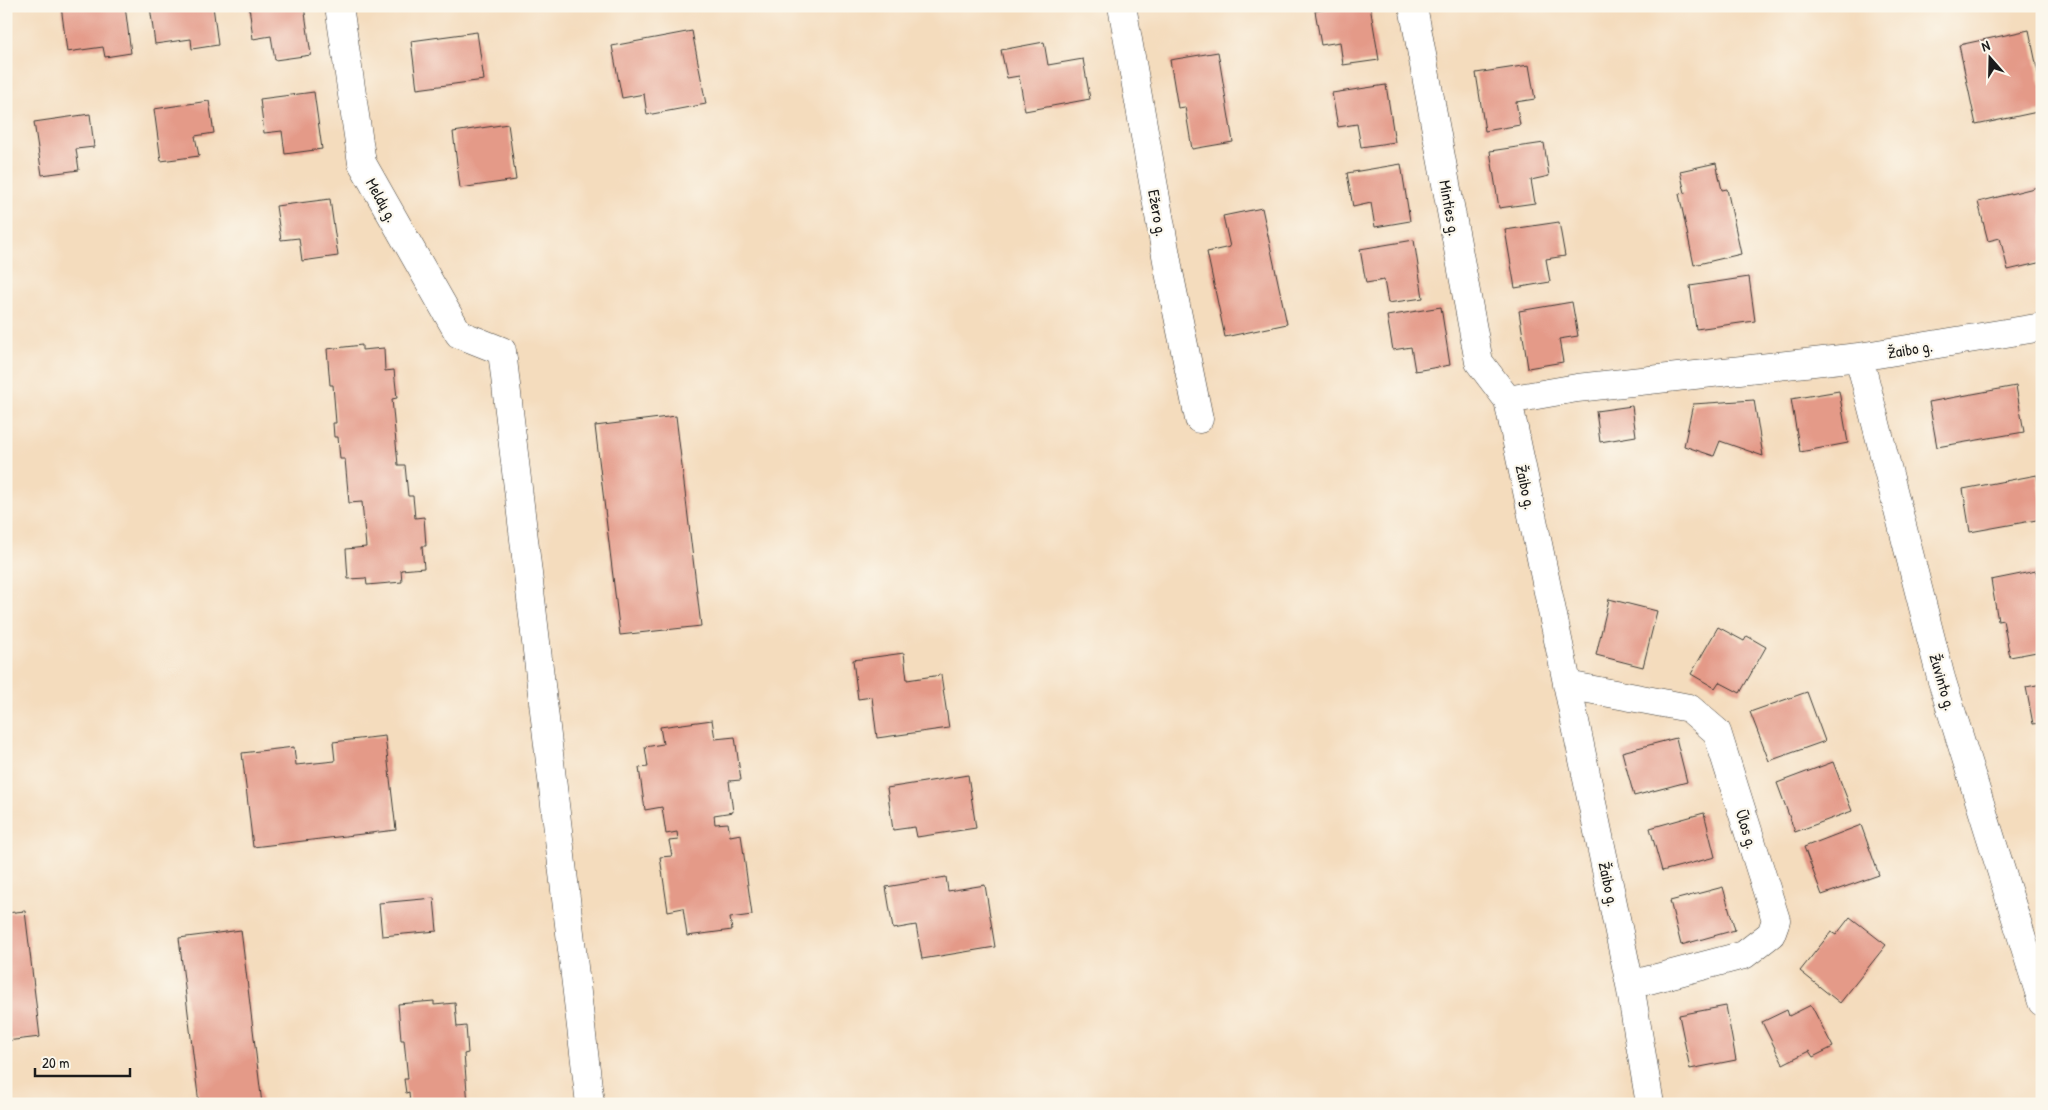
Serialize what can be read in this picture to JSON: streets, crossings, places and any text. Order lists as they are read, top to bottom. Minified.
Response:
{"streets":{"street":["Meldų g.","Minties g.","Ežero g.","Žaibo g.","Žuvinto g.","Ūlos g."]},"crossings":[["Minties g.","Žaibo g."],["Žaibo g.","Žuvinto g."],["Žaibo g.","Ūlos g."]],"scale_bar":"20 m","north":"top"}
